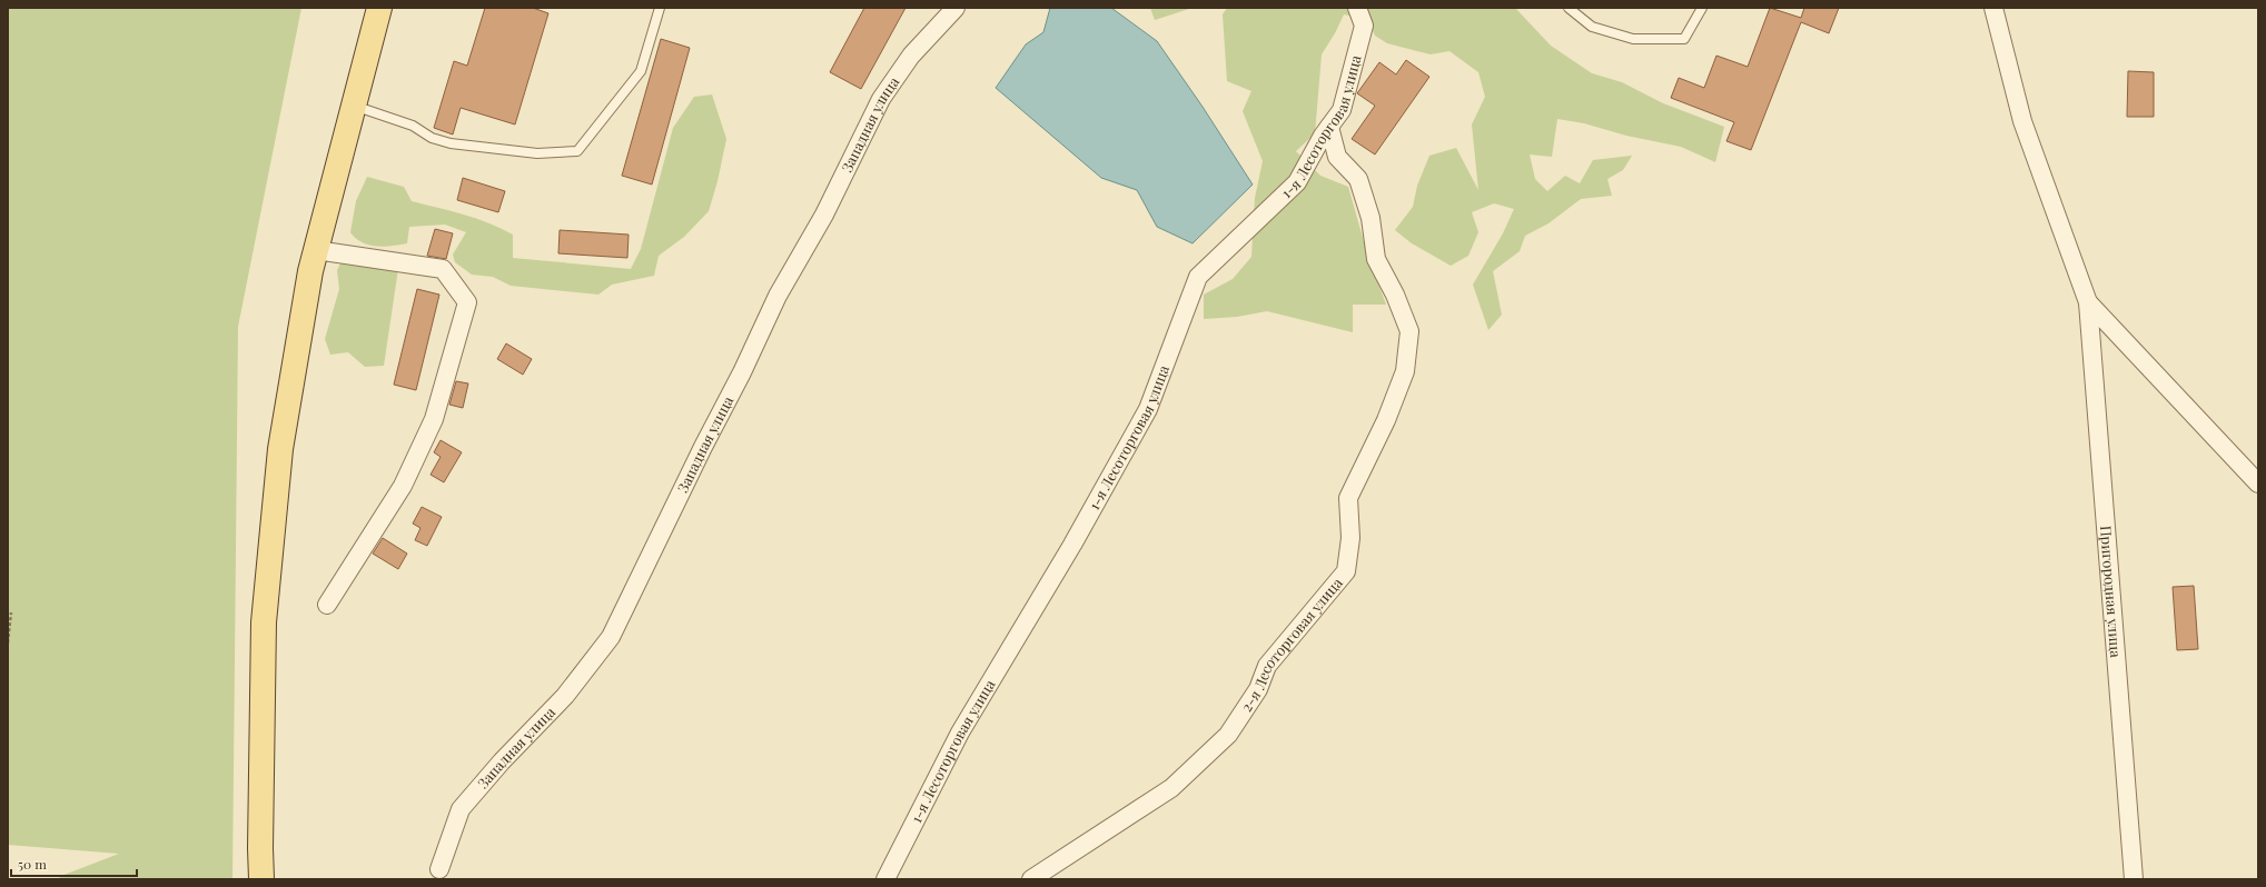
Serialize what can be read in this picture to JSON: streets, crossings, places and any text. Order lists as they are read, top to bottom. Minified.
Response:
{"streets":{"street":["1-я Лесоторговая улица","Западная улица","Пригородная улица","2-я Лесоторговая улица"]},"crossings":[["1-я Лесоторговая улица","2-я Лесоторговая улица"]],"scale_bar":"50 m"}
